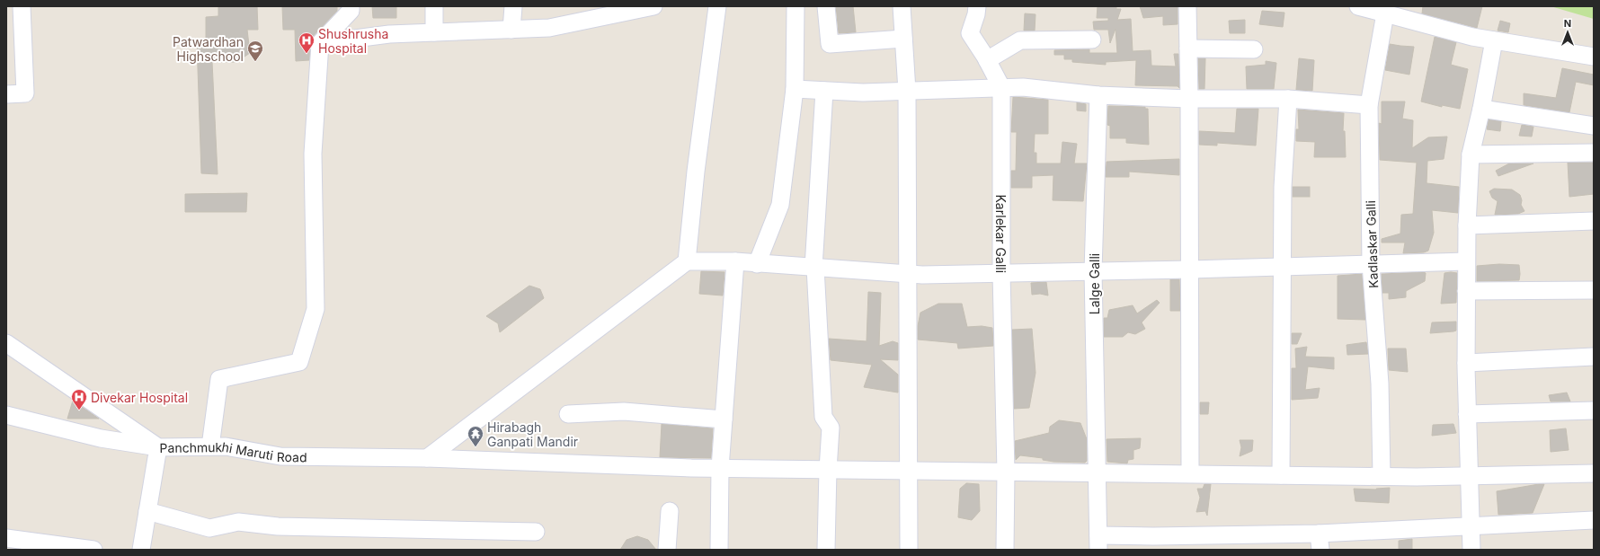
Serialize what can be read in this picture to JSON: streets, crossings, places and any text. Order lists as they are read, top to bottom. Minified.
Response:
{"streets":{"street":["Karlekar Galli","Kadlaskar Galli","Lalge Galli","Panchmukhi Maruti Road"]},"crossings":[["Karlekar Galli","Panchmukhi Maruti Road"],["Kadlaskar Galli","Panchmukhi Maruti Road"],["Lalge Galli","Panchmukhi Maruti Road"]],"places":{"hospital":["Shushrusha Hospital","Divekar Hospital"],"school or university":["Patwardhan Highschool"],"temple":["Hirabagh Ganpati Mandir"]},"north":"top"}
